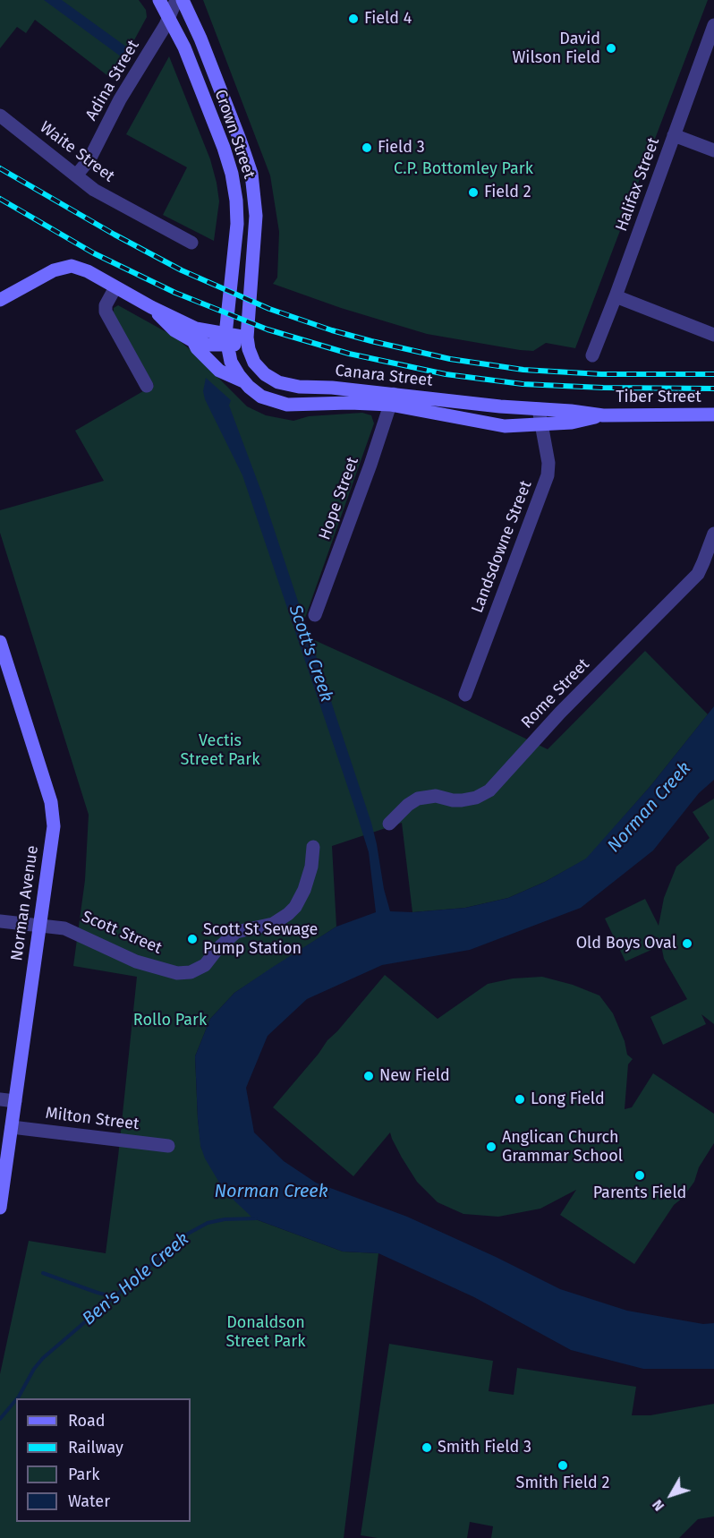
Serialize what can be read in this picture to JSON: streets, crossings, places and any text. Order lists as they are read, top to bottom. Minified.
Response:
{"streets":{"main road":["Crown Street","Canara Street","Tiber Street","Norman Avenue"],"street":["Adina Street","Waite Street","Halifax Street","Hope Street","Landsdowne Street","Rome Street","Scott Street","Milton Street"]},"crossings":[["Adina Street","Crown Street"],["Adina Street","Waite Street"],["Crown Street","Canara Street"],["Canara Street","Tiber Street"],["Canara Street","Hope Street"],["Canara Street","Landsdowne Street"],["Tiber Street","Landsdowne Street"],["Norman Avenue","Scott Street"],["Norman Avenue","Milton Street"]],"water":["Scott's Creek","Norman Creek","Ben's Hole Creek"],"parks":["C.P. Bottomley Park","Vectis Street Park","Rollo Park","Donaldson Street Park"],"places":["Field 4","David Wilson Field","Field 3","Field 2","Scott St Sewage Pump Station","Old Boys Oval","New Field","Long Field","Anglican Church Grammar School","Parents Field","Smith Field 3","Smith Field 2"],"legend":["Road","Railway","Park","Water"],"north":"bottom left"}
